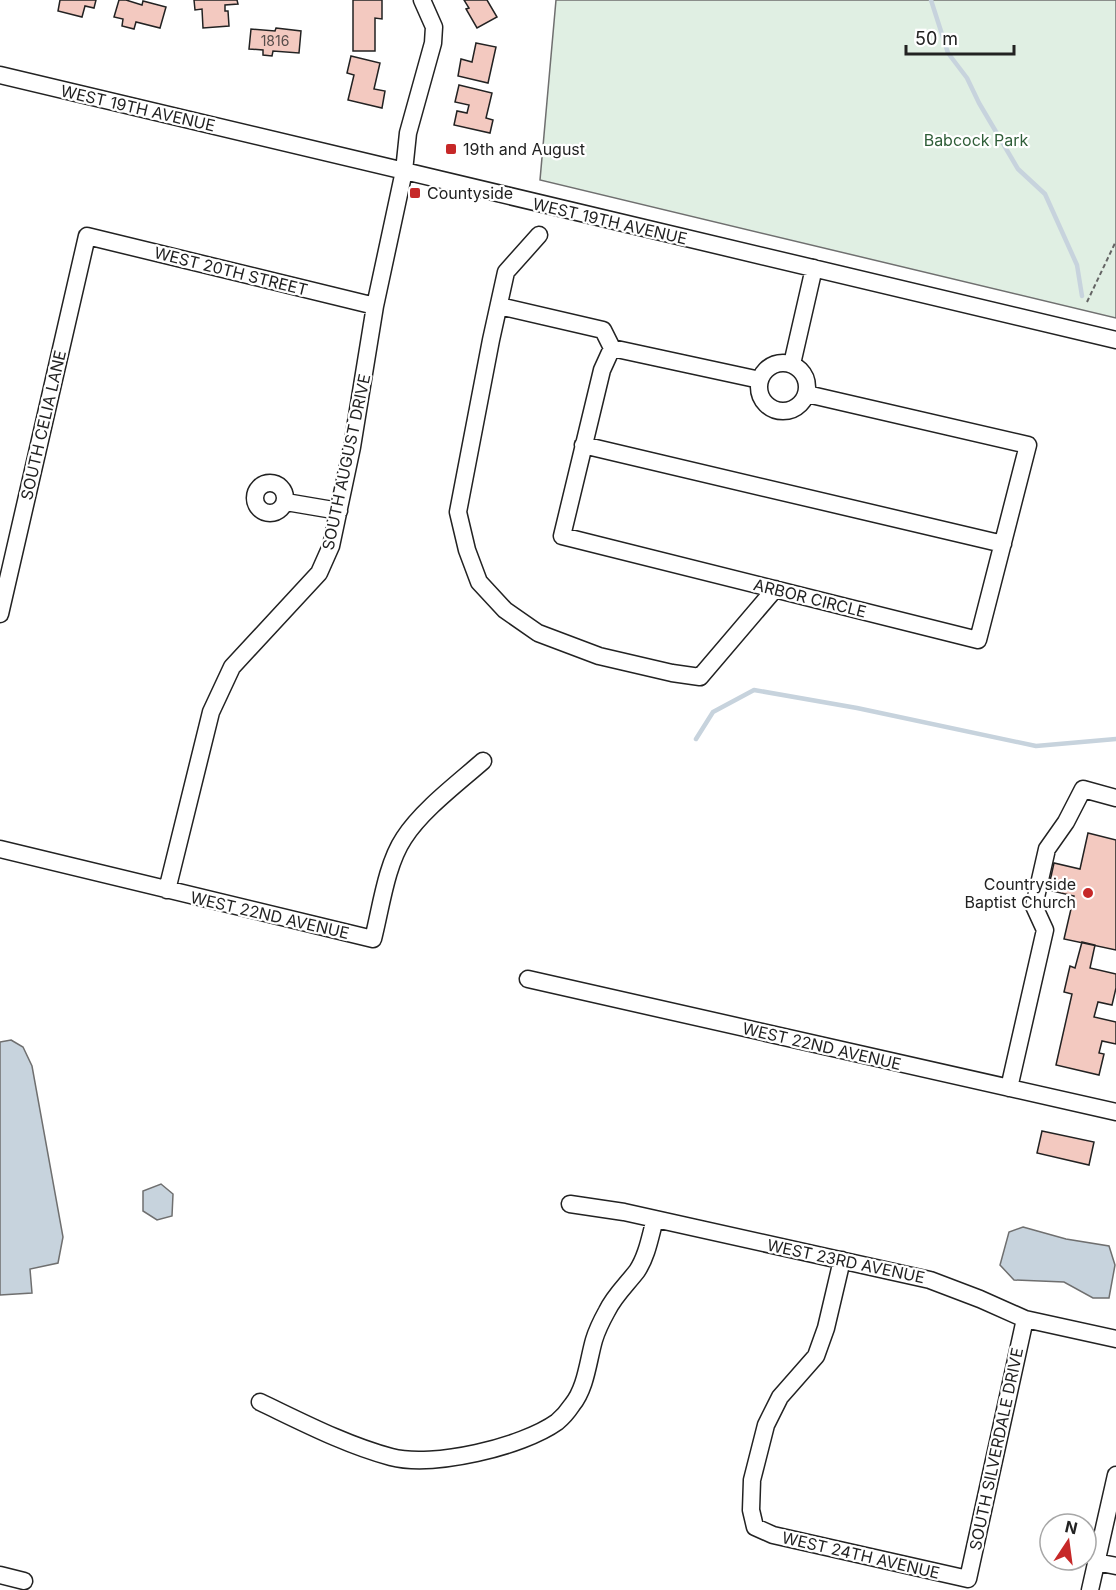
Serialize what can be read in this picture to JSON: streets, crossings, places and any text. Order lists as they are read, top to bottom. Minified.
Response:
{"streets":{"street":["WEST 19TH AVENUE","WEST 20TH STREET","SOUTH CELIA LANE","SOUTH AUGUST DRIVE","ARBOR CIRCLE","WEST 22ND AVENUE","WEST 23RD AVENUE","SOUTH SILVERDALE DRIVE","WEST 24TH AVENUE"]},"crossings":[["WEST 19TH AVENUE","SOUTH AUGUST DRIVE"],["WEST 20TH STREET","SOUTH CELIA LANE"],["WEST 20TH STREET","SOUTH AUGUST DRIVE"],["SOUTH AUGUST DRIVE","WEST 22ND AVENUE"],["WEST 23RD AVENUE","SOUTH SILVERDALE DRIVE"],["WEST 23RD AVENUE","WEST 24TH AVENUE"],["SOUTH SILVERDALE DRIVE","WEST 24TH AVENUE"]],"parks":["Babcock Park"],"places":{"transit":["19th and August","Countyside"],"other":["Countryside Baptist Church"]},"house_numbers":["1816"],"scale_bar":"50 m","north":"top"}
